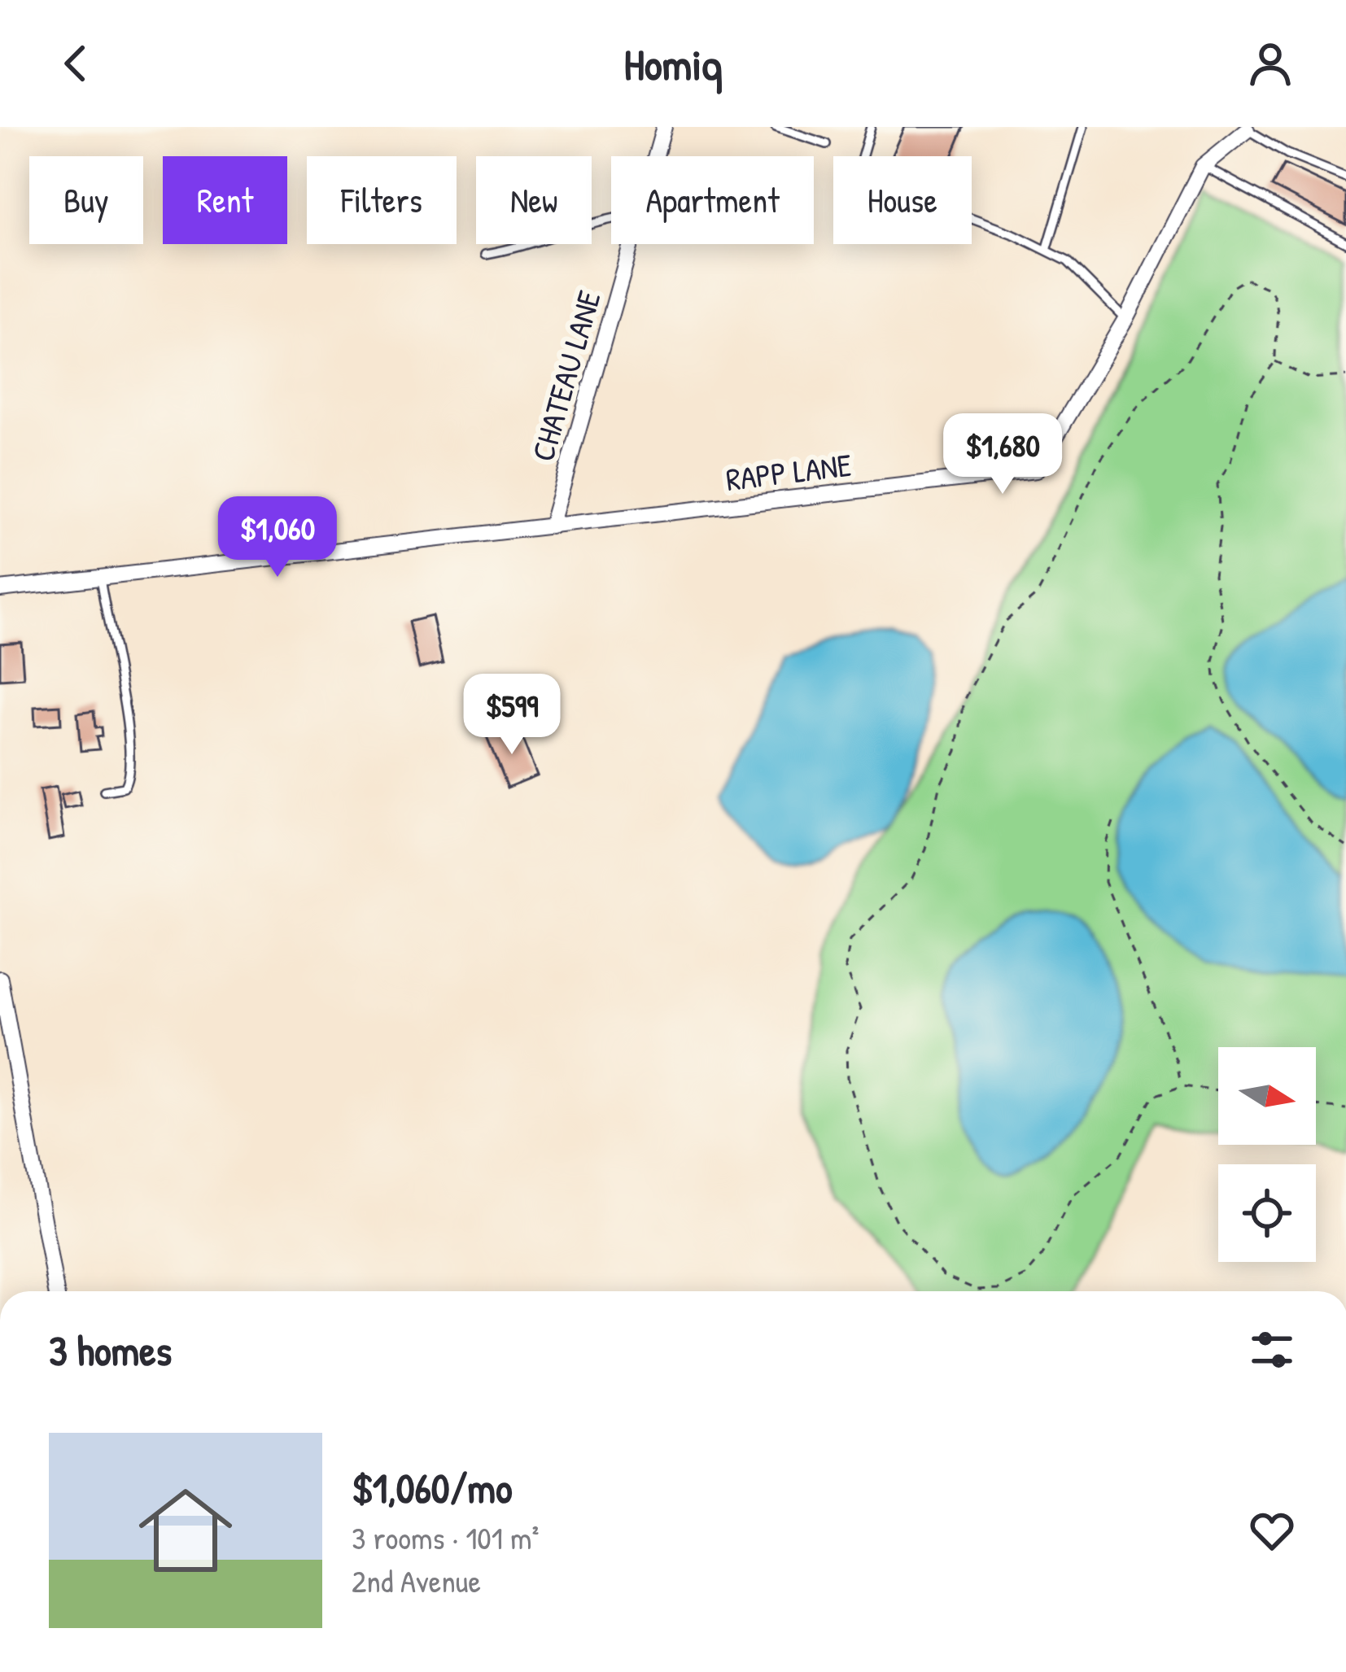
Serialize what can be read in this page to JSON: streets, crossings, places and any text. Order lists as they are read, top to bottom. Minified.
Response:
{"streets":{"street":["CHATEAU LANE","RAPP LANE"]},"crossings":[["CHATEAU LANE","RAPP LANE"]],"north":"right","page":{"header":"Homiq","chip":["Buy","Rent","Filters","New","Apartment","House"],"price":["$1,680","$1,060","$599"],"heading":"3 homes","list":[{"name":"$1,060/mo","note":"3 rooms · 101 m² · 2nd Avenue"}]}}
